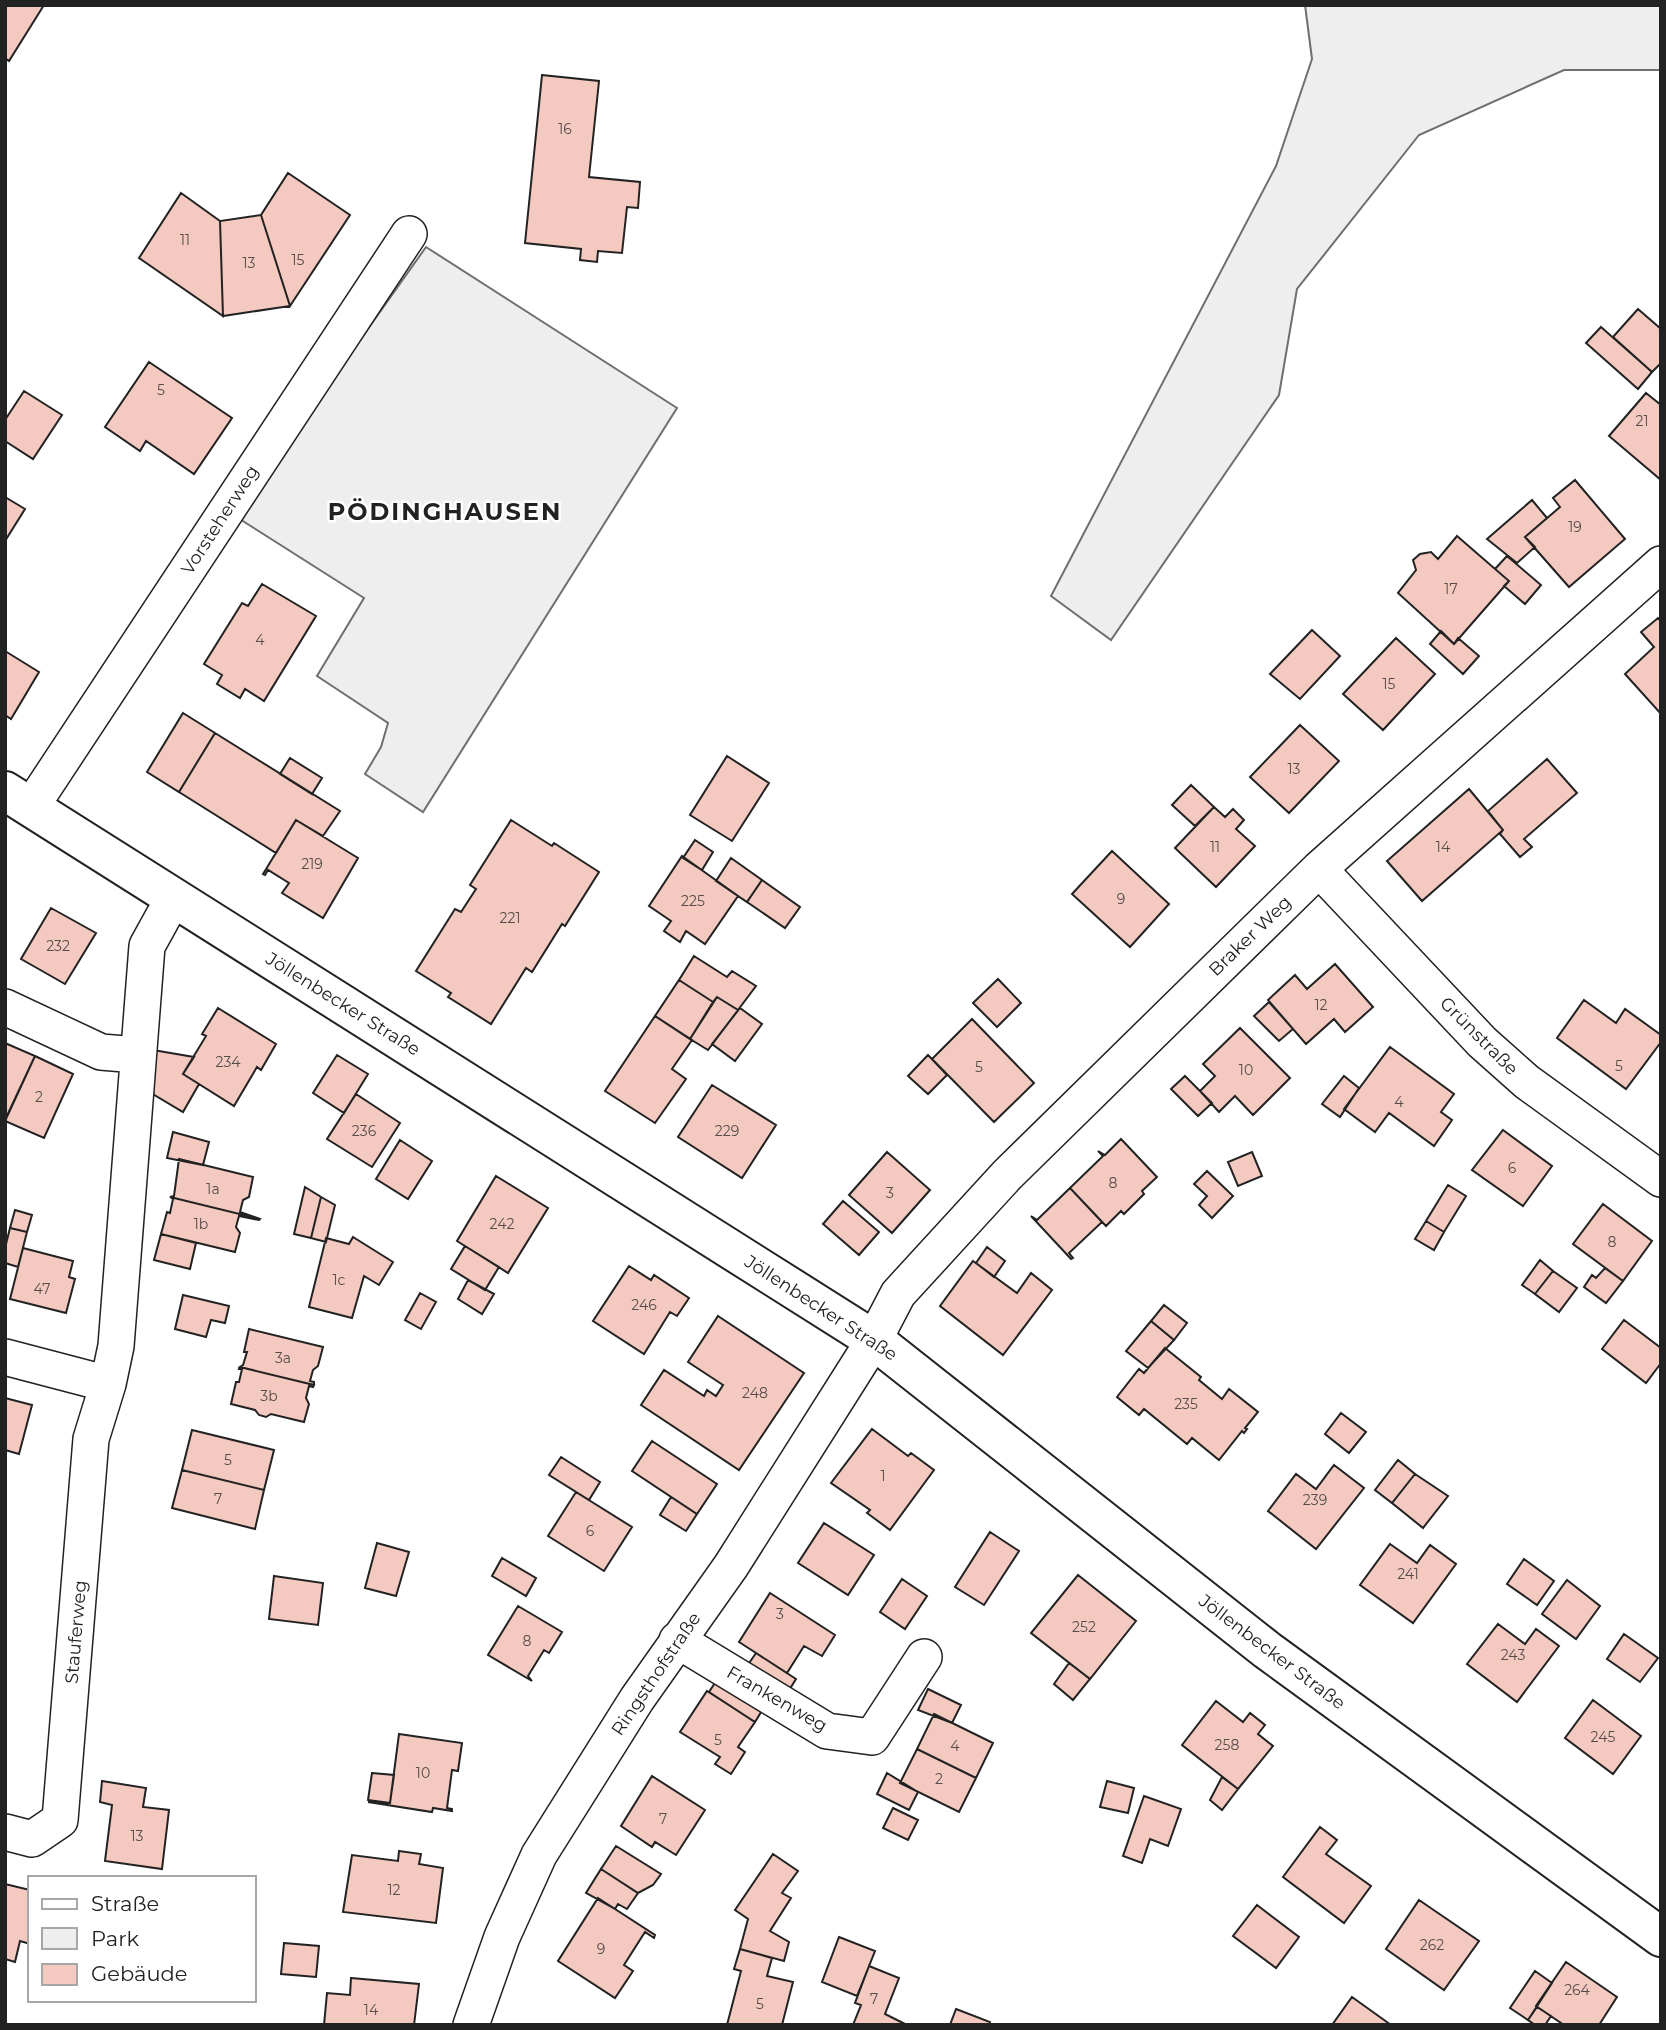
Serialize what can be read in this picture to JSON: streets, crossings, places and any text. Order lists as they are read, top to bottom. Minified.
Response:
{"streets":{"main road":["Jöllenbecker Straße"],"street":["Vorsteherweg","Braker Weg","Grünstraße","Stauferweg","Ringsthofstraße","Frankenweg"]},"crossings":[["Vorsteherweg","Jöllenbecker Straße"],["Braker Weg","Jöllenbecker Straße"],["Braker Weg","Grünstraße"],["Braker Weg","Ringsthofstraße"],["Jöllenbecker Straße","Stauferweg"],["Jöllenbecker Straße","Ringsthofstraße"],["Ringsthofstraße","Frankenweg"]],"districts":["PÖDINGHAUSEN"],"house_numbers":["16","11","15","13","5","21","19","17","4","15","13","11","14","219","9","225","221","232","12","234","5","5","10","2","4","236","229","6","8","1a","3","1b","242","8","1c","47","246","3a","248","3b","235","5","1","7","239","6","241","3","252","8","243","245","5","258","4","10","2","7","13","12","262","9","264","7","5","14"],"legend":["Straße","Park","Gebäude"]}
